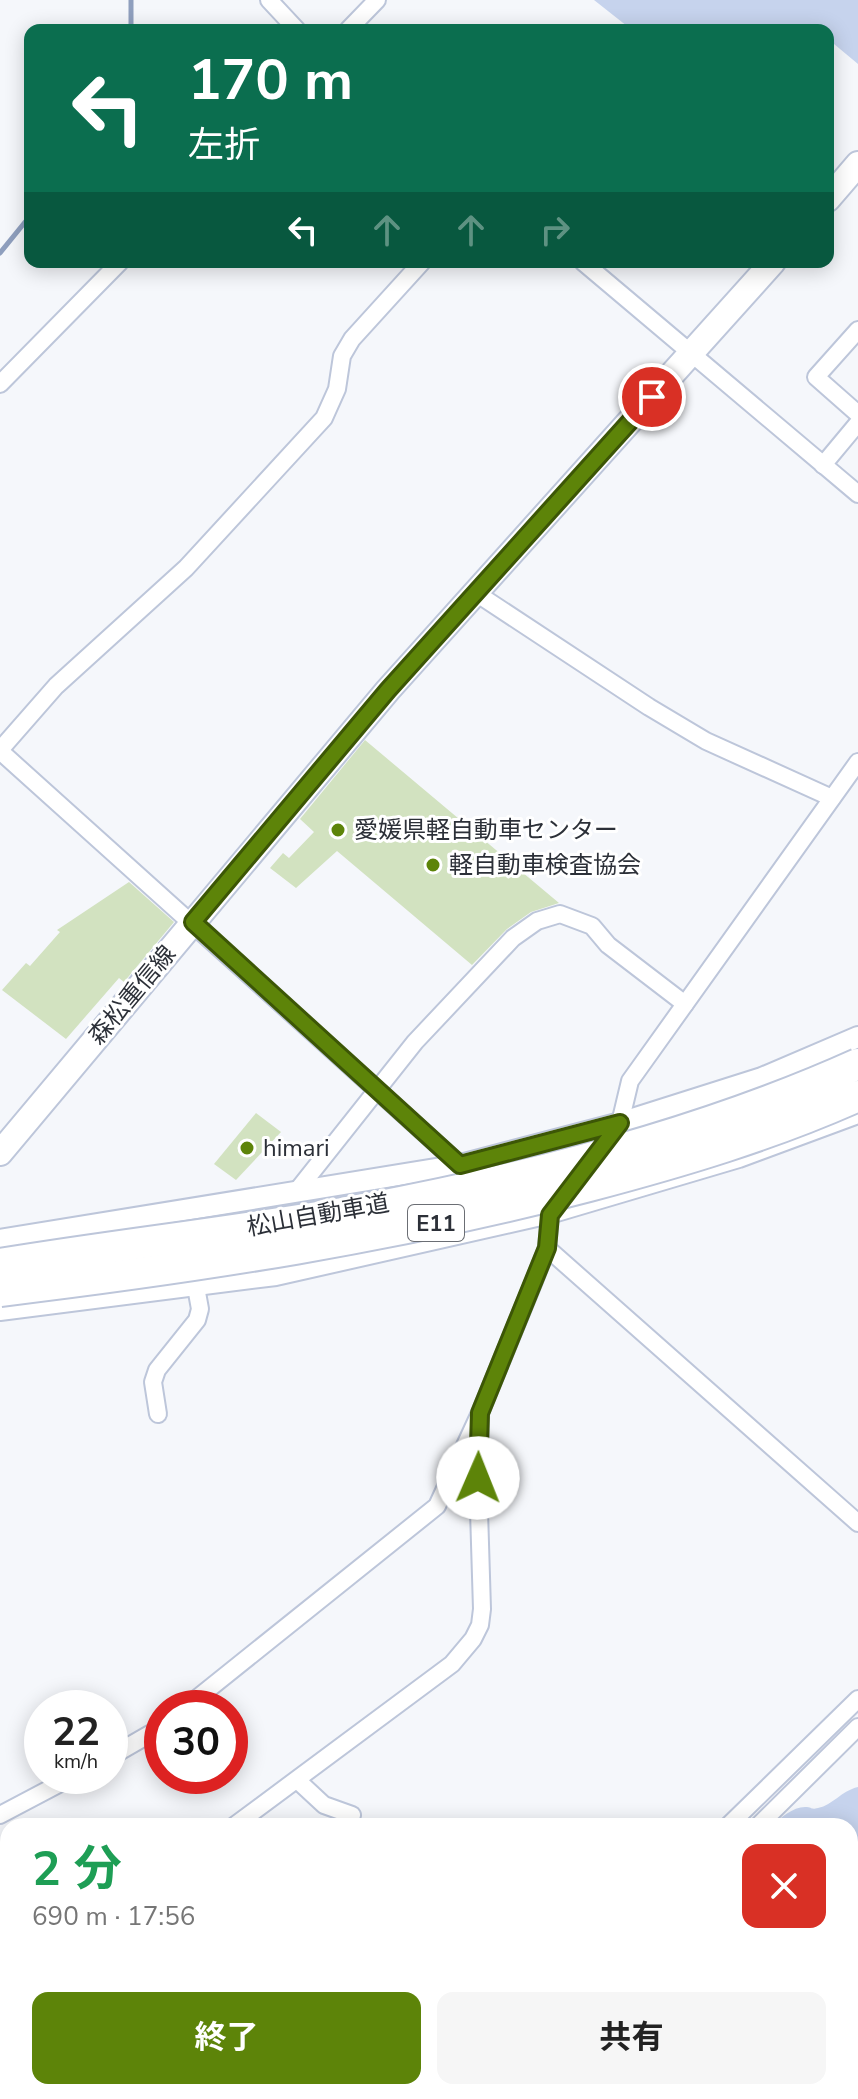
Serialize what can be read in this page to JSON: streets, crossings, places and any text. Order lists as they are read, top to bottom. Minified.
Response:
{"streets":{"highway":["松山自動車道","E11"],"main road":["森松重信線"]},"places":["愛媛県軽自動車センター","軽自動車検査協会","himari"],"page":{"turn":["170 m","左折"],"speed":"22 km/h","limit":"30","heading":["2 分","690 m · 17:56"],"buttons":["終了","共有"]}}
